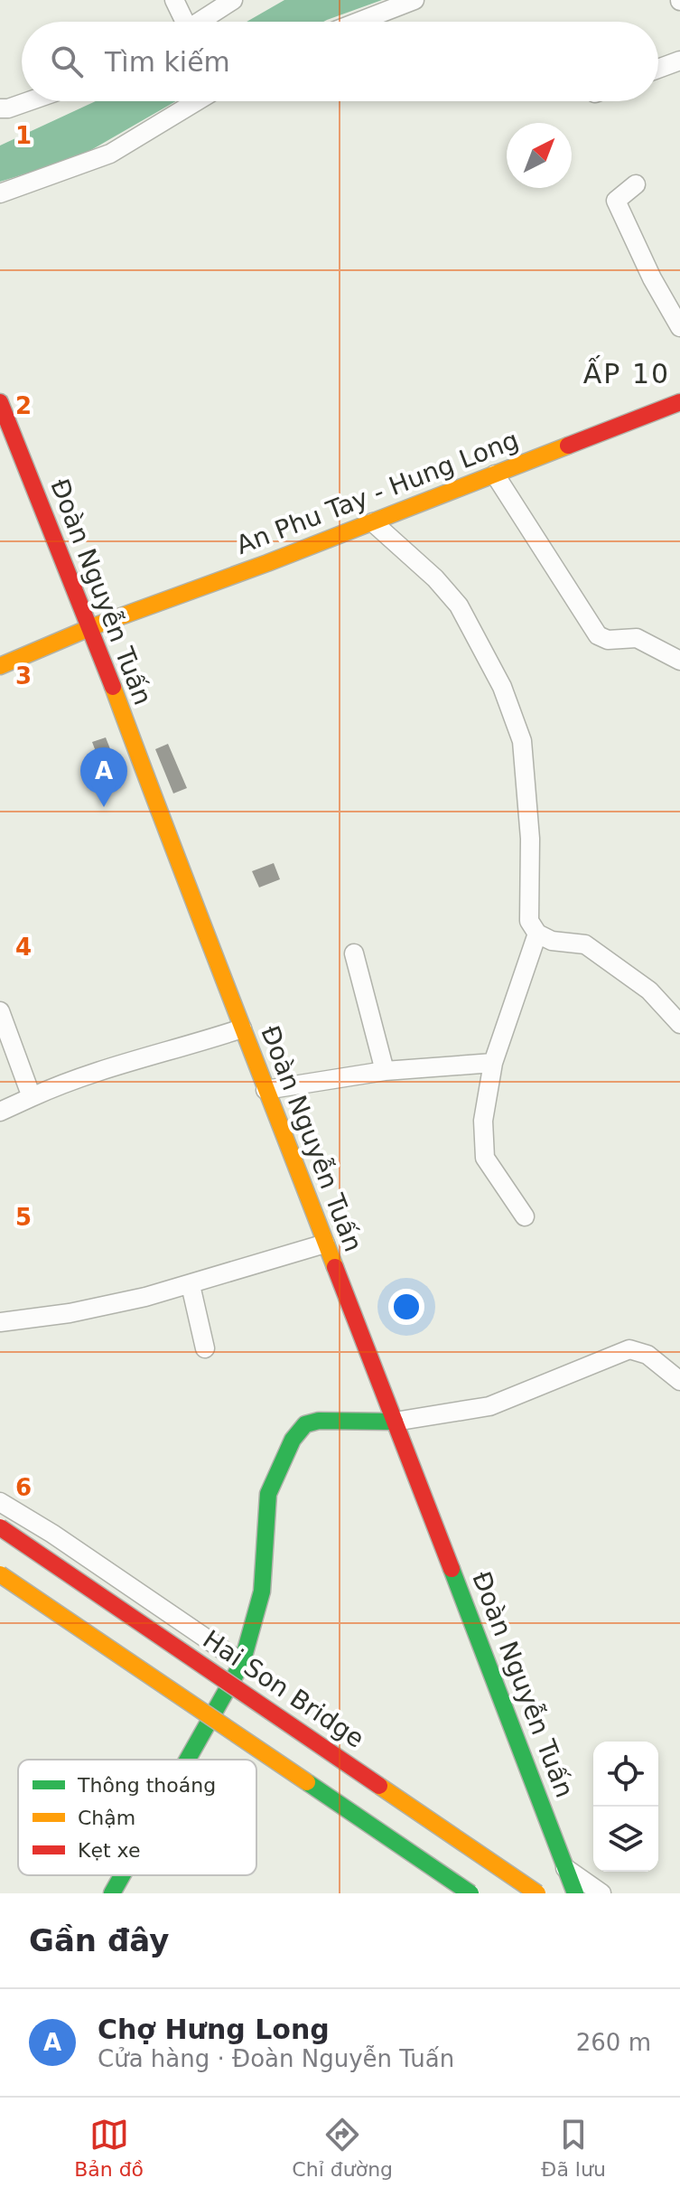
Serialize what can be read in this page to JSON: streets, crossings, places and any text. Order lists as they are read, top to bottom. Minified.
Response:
{"streets":{"main road":["An Phu Tay - Hung Long","Đoàn Nguyễn Tuấn","Hai Son Bridge"]},"crossings":[["An Phu Tay - Hung Long","Đoàn Nguyễn Tuấn"]],"districts":["ẤP 10"],"legend":["Thông thoáng","Chậm","Kẹt xe"],"north":"top right","page":{"search":"Tìm kiếm","pins":"A","heading":"Gần đây","list":[{"mark":"A","name":"Chợ Hưng Long","note":"Cửa hàng · Đoàn Nguyễn Tuấn","value":"260 m"}],"nav":["Bản đồ","Chỉ đường","Đã lưu"]},"grid":{"rows":["1","2","3","4","5","6"]}}
